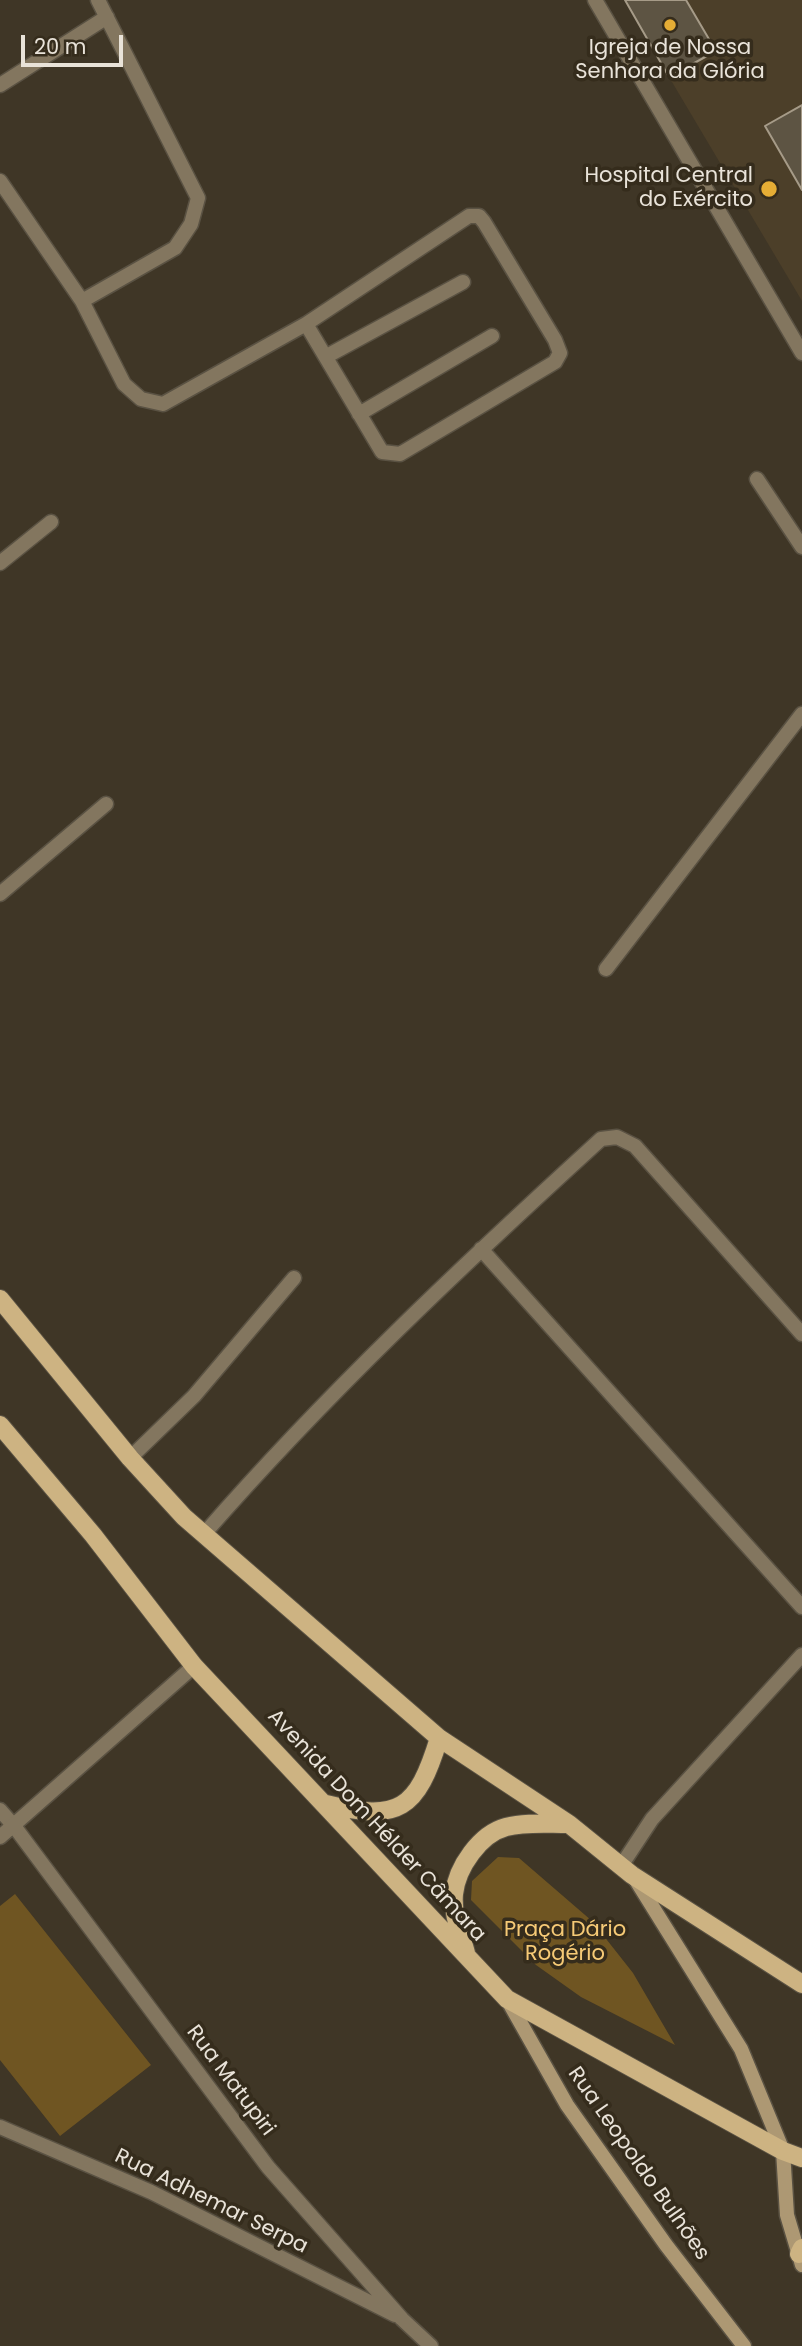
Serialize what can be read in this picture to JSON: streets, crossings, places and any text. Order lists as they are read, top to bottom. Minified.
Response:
{"streets":{"main road":["Avenida Dom Hélder Câmara","Rua Leopoldo Bulhões"],"street":["Rua Matupiri","Rua Adhemar Serpa"]},"crossings":[["Avenida Dom Hélder Câmara","Rua Leopoldo Bulhões"],["Rua Matupiri","Rua Adhemar Serpa"]],"parks":["Praça Dário Rogério"],"places":["Igreja de Nossa Senhora da Glória","Hospital Central do Exército"],"scale_bar":"20 m"}
